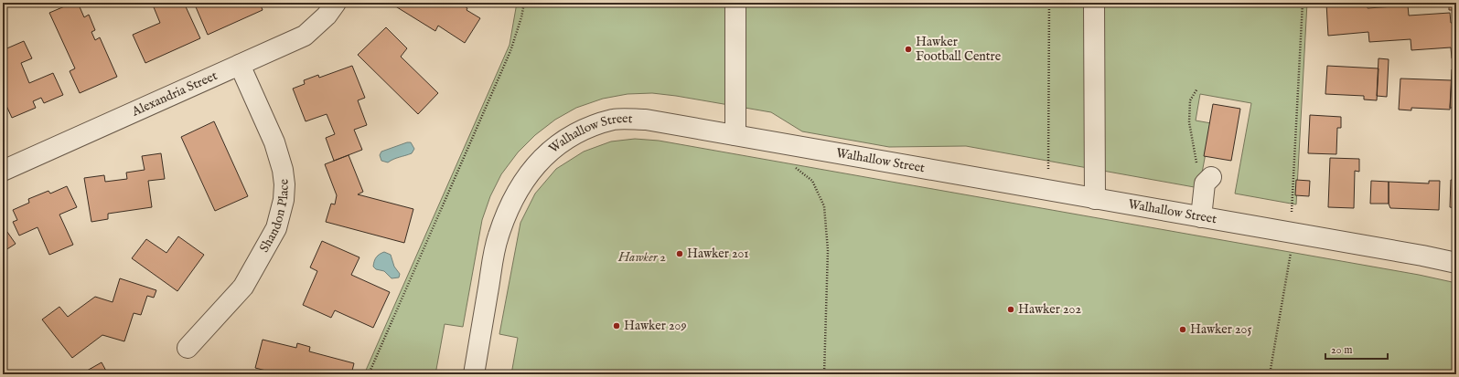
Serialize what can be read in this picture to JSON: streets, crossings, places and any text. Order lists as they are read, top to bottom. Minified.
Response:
{"streets":{"street":["Alexandria Street","Walhallow Street","Shandon Place"]},"crossings":[["Alexandria Street","Shandon Place"]],"parks":["Hawker 2"],"places":["Hawker Football Centre","Hawker 201","Hawker 202","Hawker 209","Hawker 205"],"scale_bar":"20 m"}
